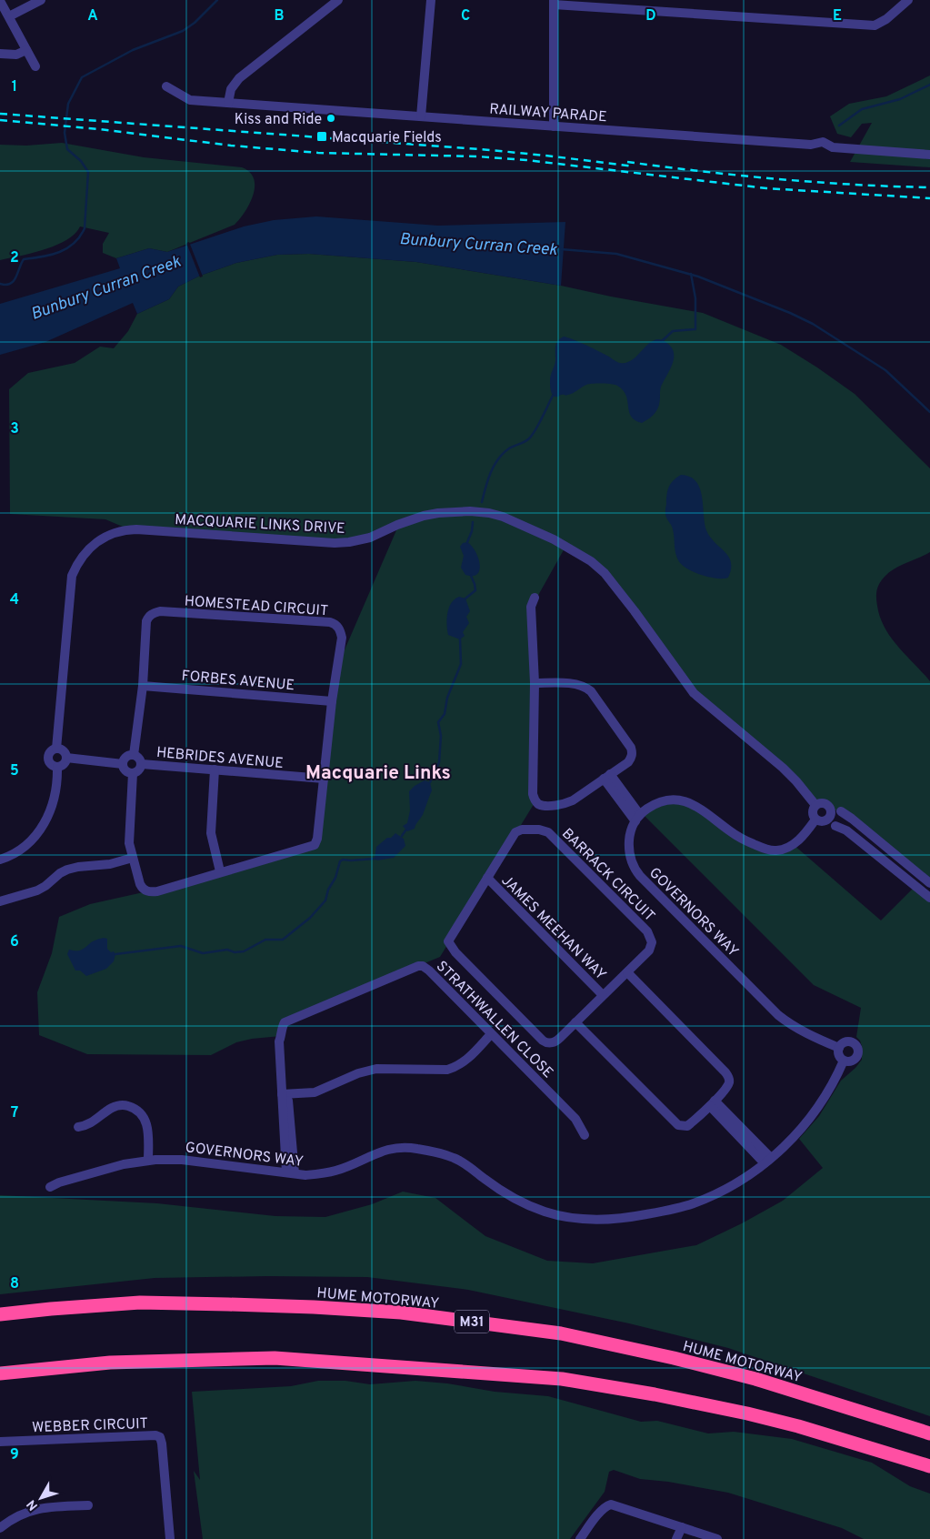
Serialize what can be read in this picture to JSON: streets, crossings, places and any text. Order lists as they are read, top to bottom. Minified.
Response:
{"streets":{"highway":["HUME MOTORWAY","M31"],"street":["RAILWAY PARADE","MACQUARIE LINKS DRIVE","HOMESTEAD CIRCUIT","FORBES AVENUE","HEBRIDES AVENUE","BARRACK CIRCUIT","GOVERNORS WAY","JAMES MEEHAN WAY","STRATHWALLEN CLOSE","WEBBER CIRCUIT"]},"crossings":[["HOMESTEAD CIRCUIT","FORBES AVENUE"],["HOMESTEAD CIRCUIT","HEBRIDES AVENUE"],["BARRACK CIRCUIT","JAMES MEEHAN WAY"]],"districts":["Macquarie Links"],"water":["Bunbury Curran Creek"],"places":{"other":["Kiss and Ride"],"transit":["Macquarie Fields"]},"north":"bottom left","grid":{"columns":["A","B","C","D","E"],"rows":["1","2","3","4","5","6","7","8","9"]}}
